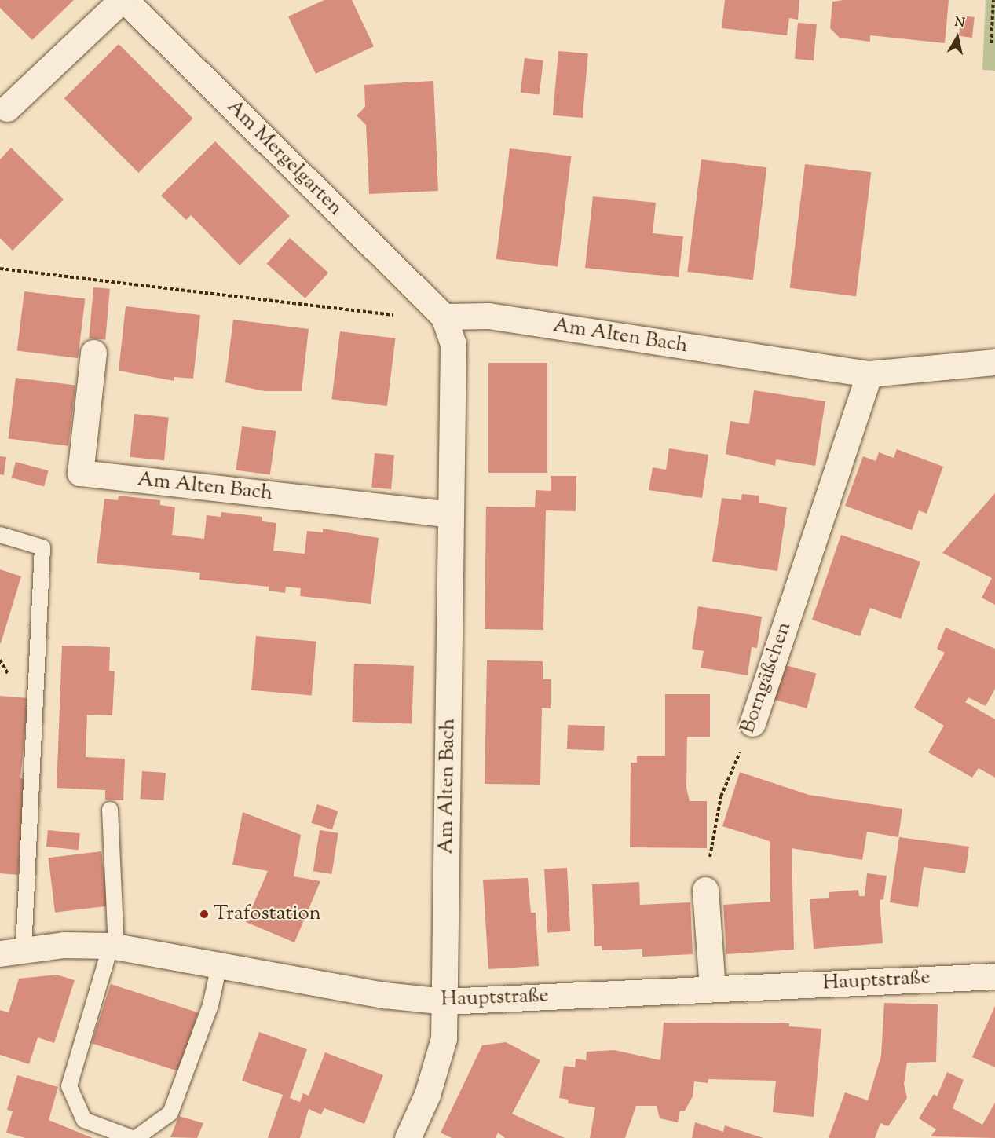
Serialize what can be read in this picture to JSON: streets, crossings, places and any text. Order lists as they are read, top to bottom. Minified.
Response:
{"streets":{"street":["Am Mergelgarten","Am Alten Bach","Borngäßchen","Hauptstraße"]},"crossings":[["Am Mergelgarten","Am Alten Bach"],["Am Alten Bach","Borngäßchen"],["Am Alten Bach","Hauptstraße"]],"places":["Trafostation"],"north":"top"}
